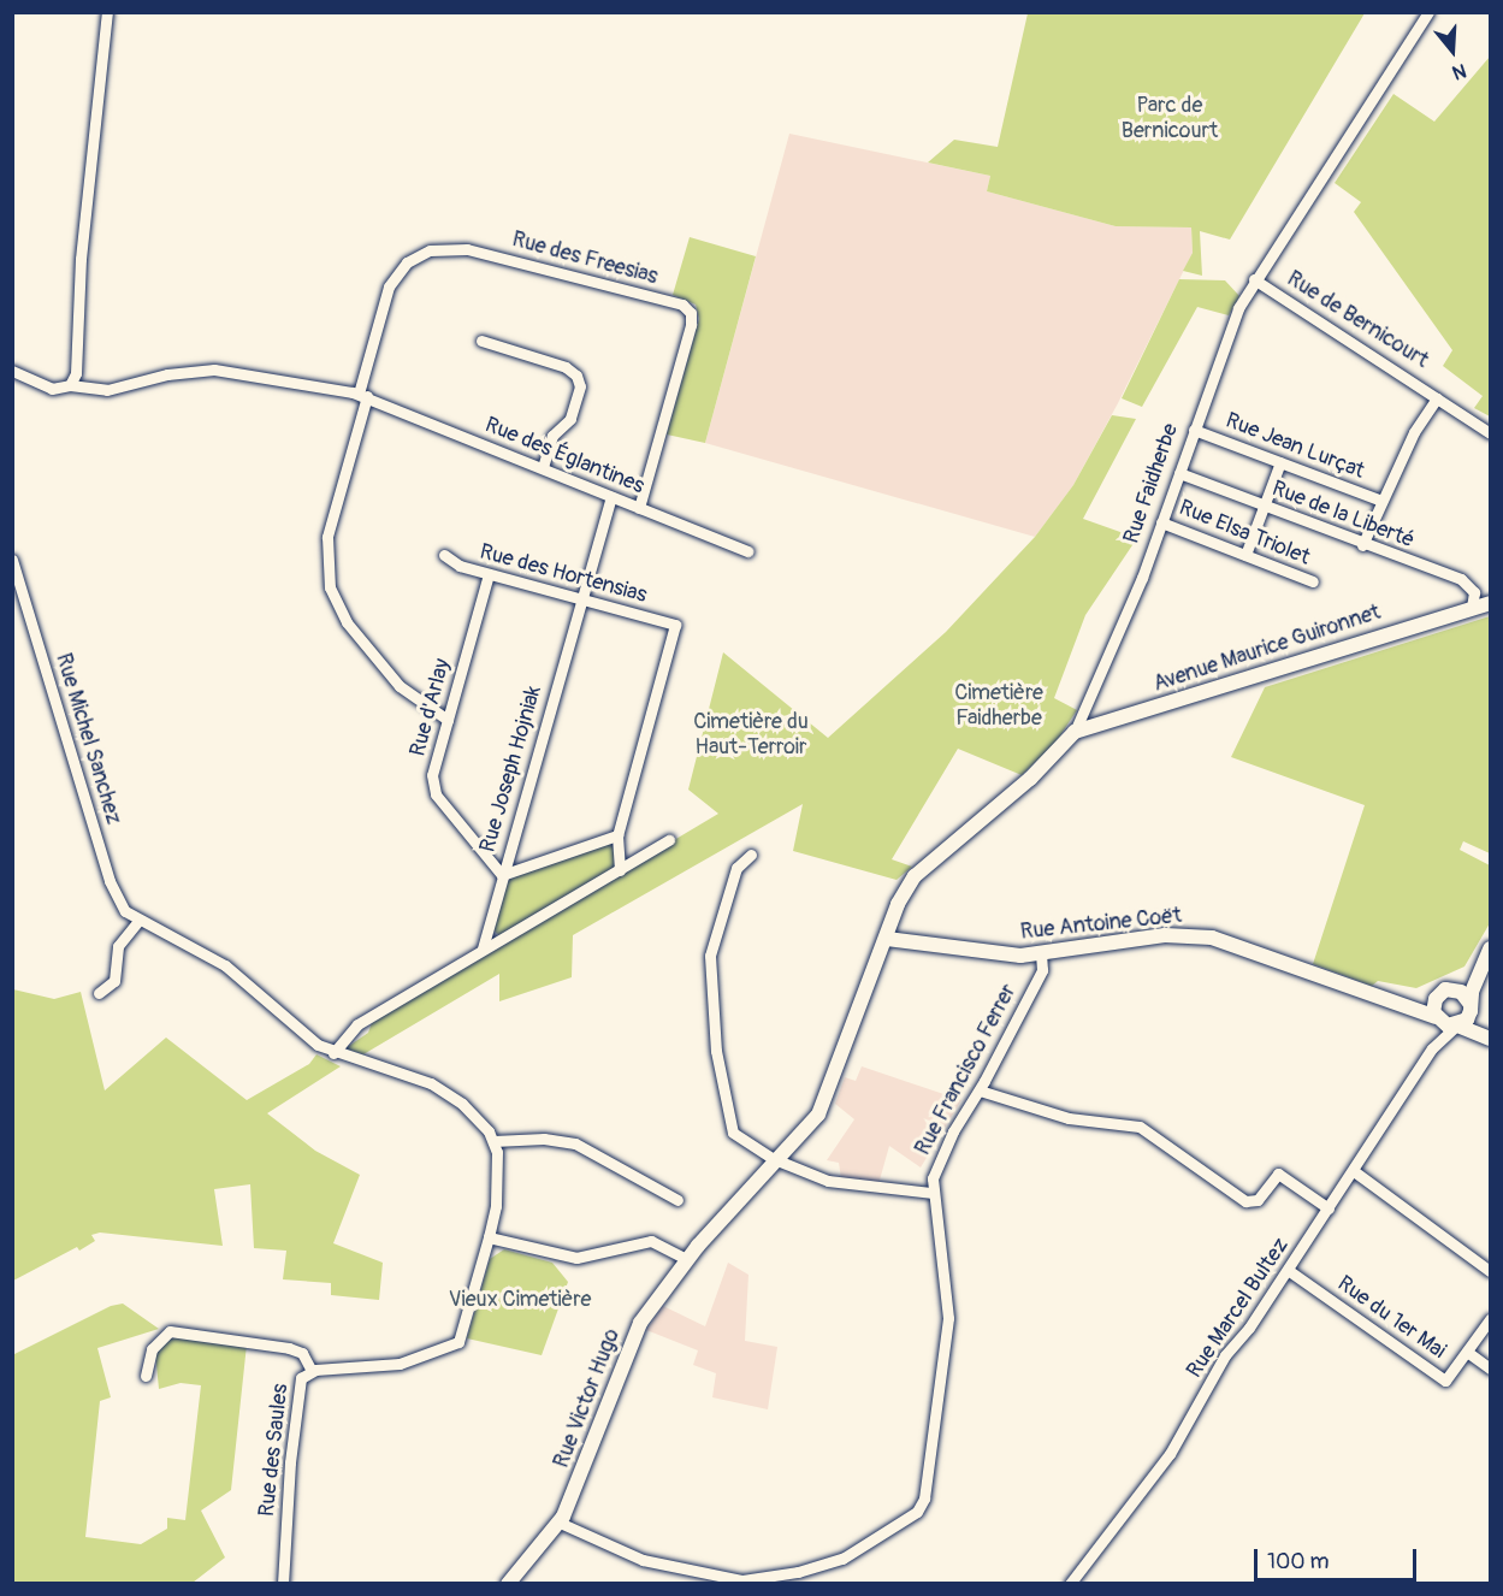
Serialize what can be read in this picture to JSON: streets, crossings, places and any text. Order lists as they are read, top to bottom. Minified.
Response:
{"streets":{"street":["Rue des Freesias","Rue de Bernicourt","Rue Jean Lurçat","Rue des Églantines","Rue Faidherbe","Rue de la Liberté","Rue Elsa Triolet","Rue des Hortensias","Avenue Maurice Guironnet","Rue d'Arlay","Rue Michel Sanchez","Rue Joseph Hojniak","Rue Antoine Coët","Rue Francisco Ferrer","Rue Marcel Bultez","Rue du 1er Mai","Rue Victor Hugo","Rue des Saules"]},"crossings":[["Rue des Freesias","Rue des Églantines"],["Rue des Freesias","Rue d'Arlay"],["Rue de Bernicourt","Rue Faidherbe"],["Rue Jean Lurçat","Rue Faidherbe"],["Rue des Églantines","Rue Joseph Hojniak"],["Rue Faidherbe","Rue de la Liberté"],["Rue Faidherbe","Rue Elsa Triolet"],["Rue Faidherbe","Avenue Maurice Guironnet"],["Rue Faidherbe","Rue Antoine Coët"],["Rue Faidherbe","Rue Victor Hugo"],["Rue de la Liberté","Avenue Maurice Guironnet"],["Rue des Hortensias","Rue d'Arlay"],["Rue des Hortensias","Rue Joseph Hojniak"],["Rue d'Arlay","Rue Joseph Hojniak"],["Rue Antoine Coët","Rue Francisco Ferrer"],["Rue Antoine Coët","Rue Marcel Bultez"],["Rue Francisco Ferrer","Rue Victor Hugo"],["Rue Marcel Bultez","Rue du 1er Mai"]],"parks":["Parc de Bernicourt","Cimetière Faidherbe","Cimetière du Haut-Terroir","Vieux Cimetière"],"scale_bar":"100 m","north":"bottom"}
